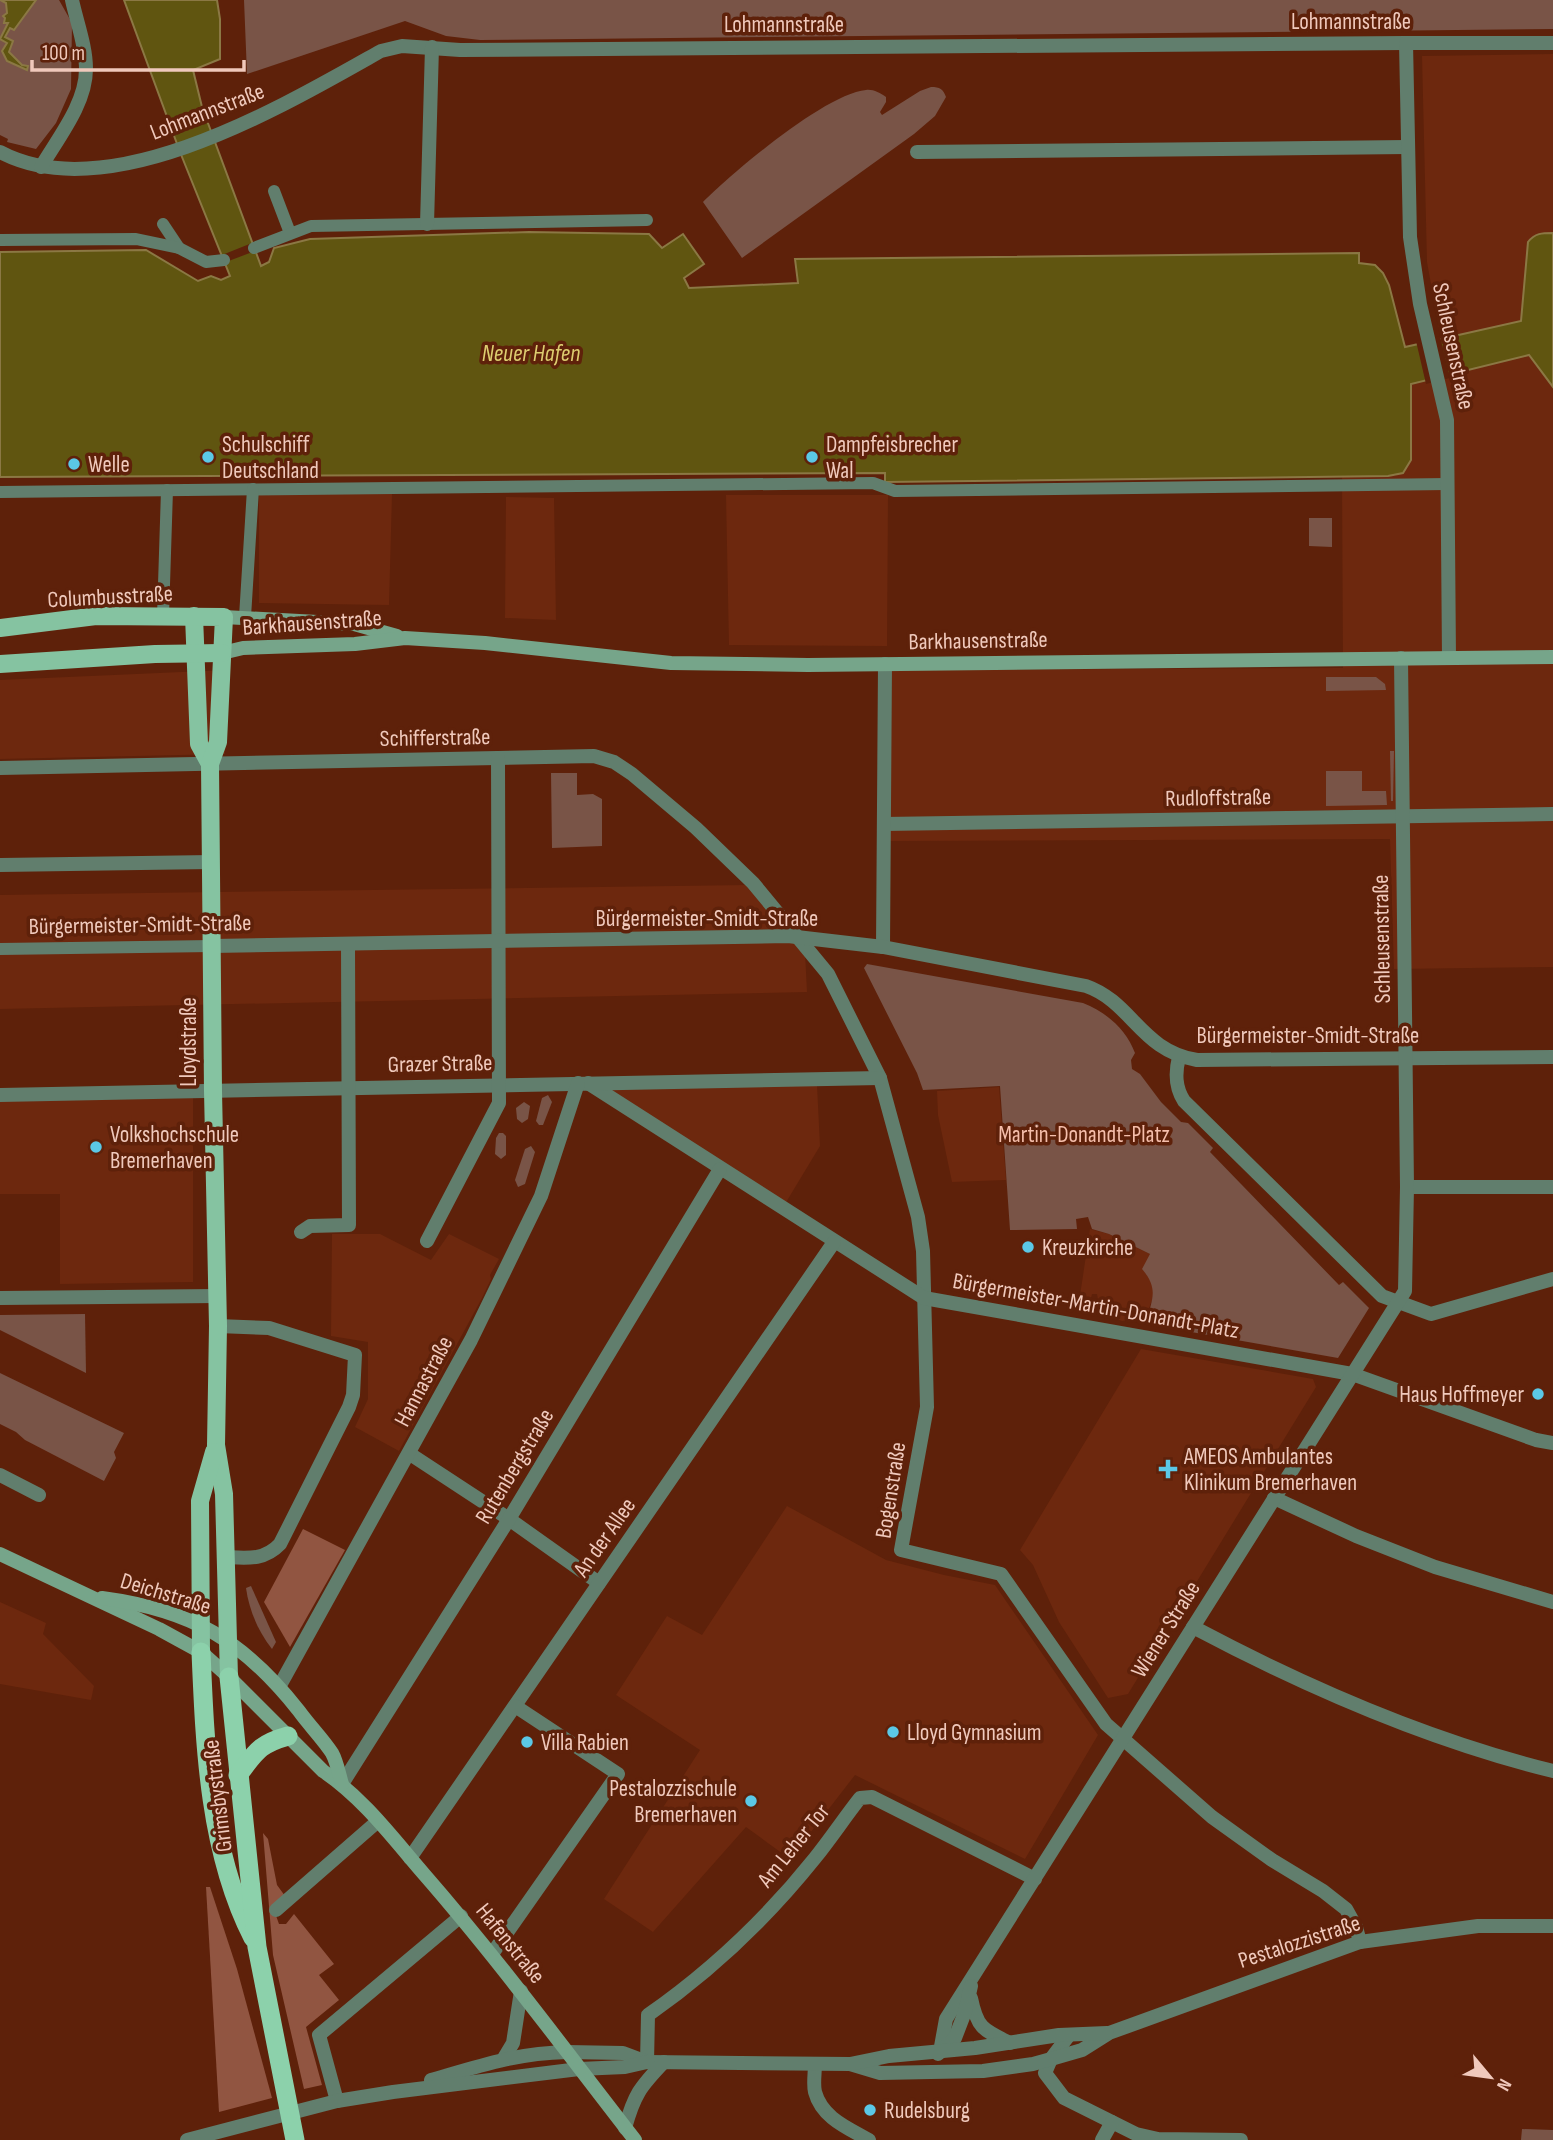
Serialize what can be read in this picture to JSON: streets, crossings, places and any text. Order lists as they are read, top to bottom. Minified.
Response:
{"streets":{"highway":["Grimsbystraße"],"main road":["Columbusstraße","Barkhausenstraße","Lloydstraße","Deichstraße","Hafenstraße"],"street":["Lohmannstraße","Schleusenstraße","Schifferstraße","Rudloffstraße","Bürgermeister-Smidt-Straße","Grazer Straße","Bürgermeister-Martin-Donandt-Platz","Hannastraße","Rutenbergstraße","Bogenstraße","An der Allee","Wiener Straße","Am Leher Tor","Pestalozzistraße"]},"crossings":[["Lohmannstraße","Schleusenstraße"],["Schleusenstraße","Barkhausenstraße"],["Schleusenstraße","Rudloffstraße"],["Schleusenstraße","Bürgermeister-Smidt-Straße"],["Schleusenstraße","Wiener Straße"],["Columbusstraße","Barkhausenstraße"],["Columbusstraße","Lloydstraße"],["Barkhausenstraße","Lloydstraße"],["Schifferstraße","Bürgermeister-Smidt-Straße"],["Schifferstraße","Lloydstraße"],["Schifferstraße","Bürgermeister-Martin-Donandt-Platz"],["Bürgermeister-Smidt-Straße","Lloydstraße"],["Bürgermeister-Smidt-Straße","Bürgermeister-Martin-Donandt-Platz"],["Lloydstraße","Grazer Straße"],["Lloydstraße","Deichstraße"],["Lloydstraße","Grimsbystraße"],["Lloydstraße","Hafenstraße"],["Grazer Straße","Bürgermeister-Martin-Donandt-Platz"],["Grazer Straße","Hannastraße"],["Bürgermeister-Martin-Donandt-Platz","Bogenstraße"],["Bürgermeister-Martin-Donandt-Platz","Wiener Straße"],["Hannastraße","Hafenstraße"],["Rutenbergstraße","Hafenstraße"],["Bogenstraße","Wiener Straße"],["An der Allee","Hafenstraße"],["Deichstraße","Grimsbystraße"],["Deichstraße","Hafenstraße"],["Wiener Straße","Am Leher Tor"],["Wiener Straße","Pestalozzistraße"],["Grimsbystraße","Hafenstraße"],["Am Leher Tor","Pestalozzistraße"],["Pestalozzistraße","Hafenstraße"]],"water":["Neuer Hafen"],"parks":["Martin-Donandt-Platz"],"places":{"other":["Schulschiff Deutschland","Dampfeisbrecher Wal","Welle","Volkshochschule Bremerhaven","Kreuzkirche","Haus Hoffmeyer","Lloyd Gymnasium","Villa Rabien","Pestalozzischule Bremerhaven","Rudelsburg"],"health":["AMEOS Ambulantes Klinikum Bremerhaven"]},"scale_bar":"100 m","north":"bottom right"}
